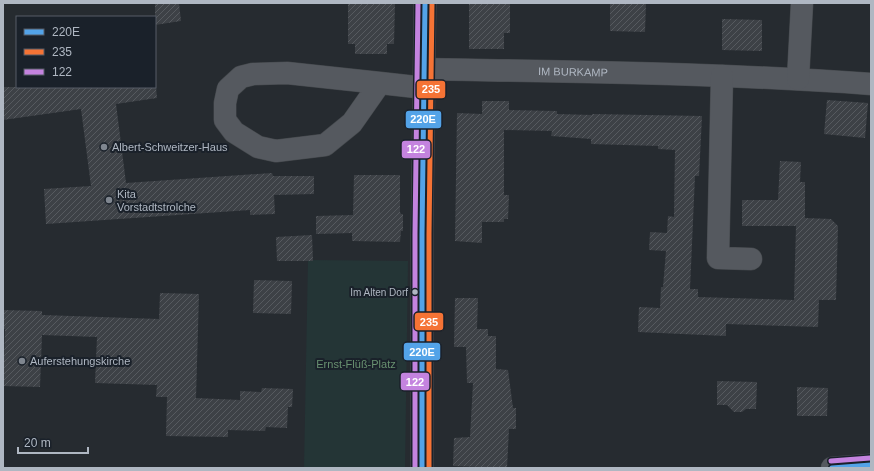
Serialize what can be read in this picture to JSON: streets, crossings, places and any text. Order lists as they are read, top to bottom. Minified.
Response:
{"streets":{"street":["IM BURKAMP"]},"parks":["Ernst-Flüß-Platz"],"places":["Albert-Schweitzer-Haus","Kita Vorstadtstrolche","Im Alten Dorf","Auferstehungskirche"],"lines":["transit line 220E","transit line 235","transit line 122"],"legend":["220E","235","122"],"scale_bar":"20 m"}
